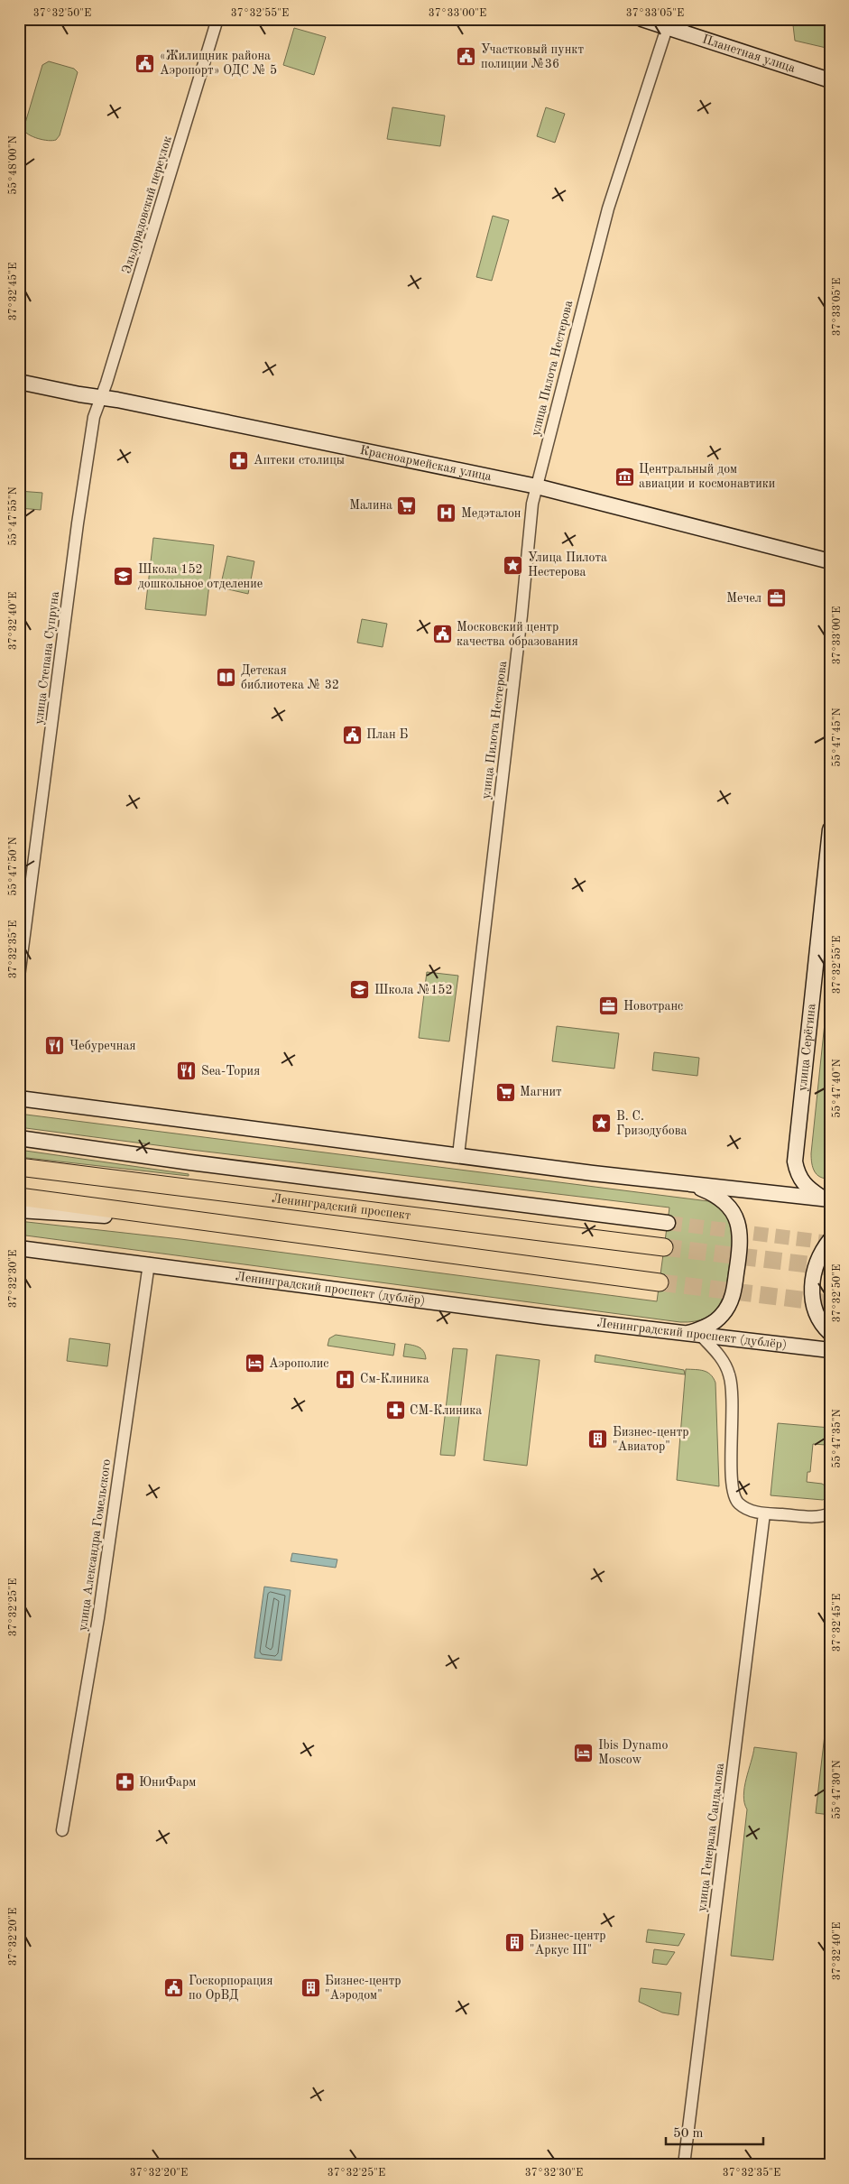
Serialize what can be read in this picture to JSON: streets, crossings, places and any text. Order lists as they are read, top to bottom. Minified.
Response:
{"streets":{"main road":["Планетная улица","Красноармейская улица","улица Серёгина","Ленинградский проспект","Ленинградский проспект (дублёр)"],"street":["Эльдорадовский переулок","улица Пилота Нестерова","улица Степана Супруна","улица Александра Гомельского","улица Генерала Сандалова"]},"crossings":[["Планетная улица","улица Пилота Нестерова"],["Эльдорадовский переулок","Красноармейская улица"],["Эльдорадовский переулок","улица Степана Супруна"],["улица Пилота Нестерова","Красноармейская улица"],["Красноармейская улица","улица Степана Супруна"],["Ленинградский проспект (дублёр)","улица Александра Гомельского"]],"places":{"public building":["Участковый пункт полиции №36","«Жилищник района Аэропорт» ОДС № 5","Московский центр качества образования","План Б","Госкорпорация по ОрВД"],"pharmacy":["Аптеки столицы","СМ-Клиника","ЮниФарм"],"museum":["Центральный дом авиации и космонавтики"],"supermarket":["Малина","Магнит"],"hospital":["Медэталон","См-Клиника"],"place":["Улица Пилота Нестерова","В. С. Гризодубова"],"school or university":["Школа 152 дошкольное отделение","Школа №152"],"office":["Мечел","Новотранс"],"library":["Детская библиотека № 32"],"restaurant":["Чебуречная","Sea-Тория"],"hotel":["Аэрополис","Ibis Dynamo Moscow"],"building":["Бизнес-центр \"Авиатор\"","Бизнес-центр \"Аркус III\"","Бизнес-центр \"Аэродом\""]},"scale_bar":"50 m","coordinates":["37°32'50\"E","37°32'55\"E","37°33'00\"E","37°33'05\"E","55°48'00\"N","37°32'45\"E","55°47'55\"N","37°32'40\"E","55°47'45\"N","55°47'50\"N","37°32'35\"E","55°47'40\"N","37°32'30\"E","55°47'35\"N","37°32'25\"E","55°47'30\"N","37°32'20\"E"]}
